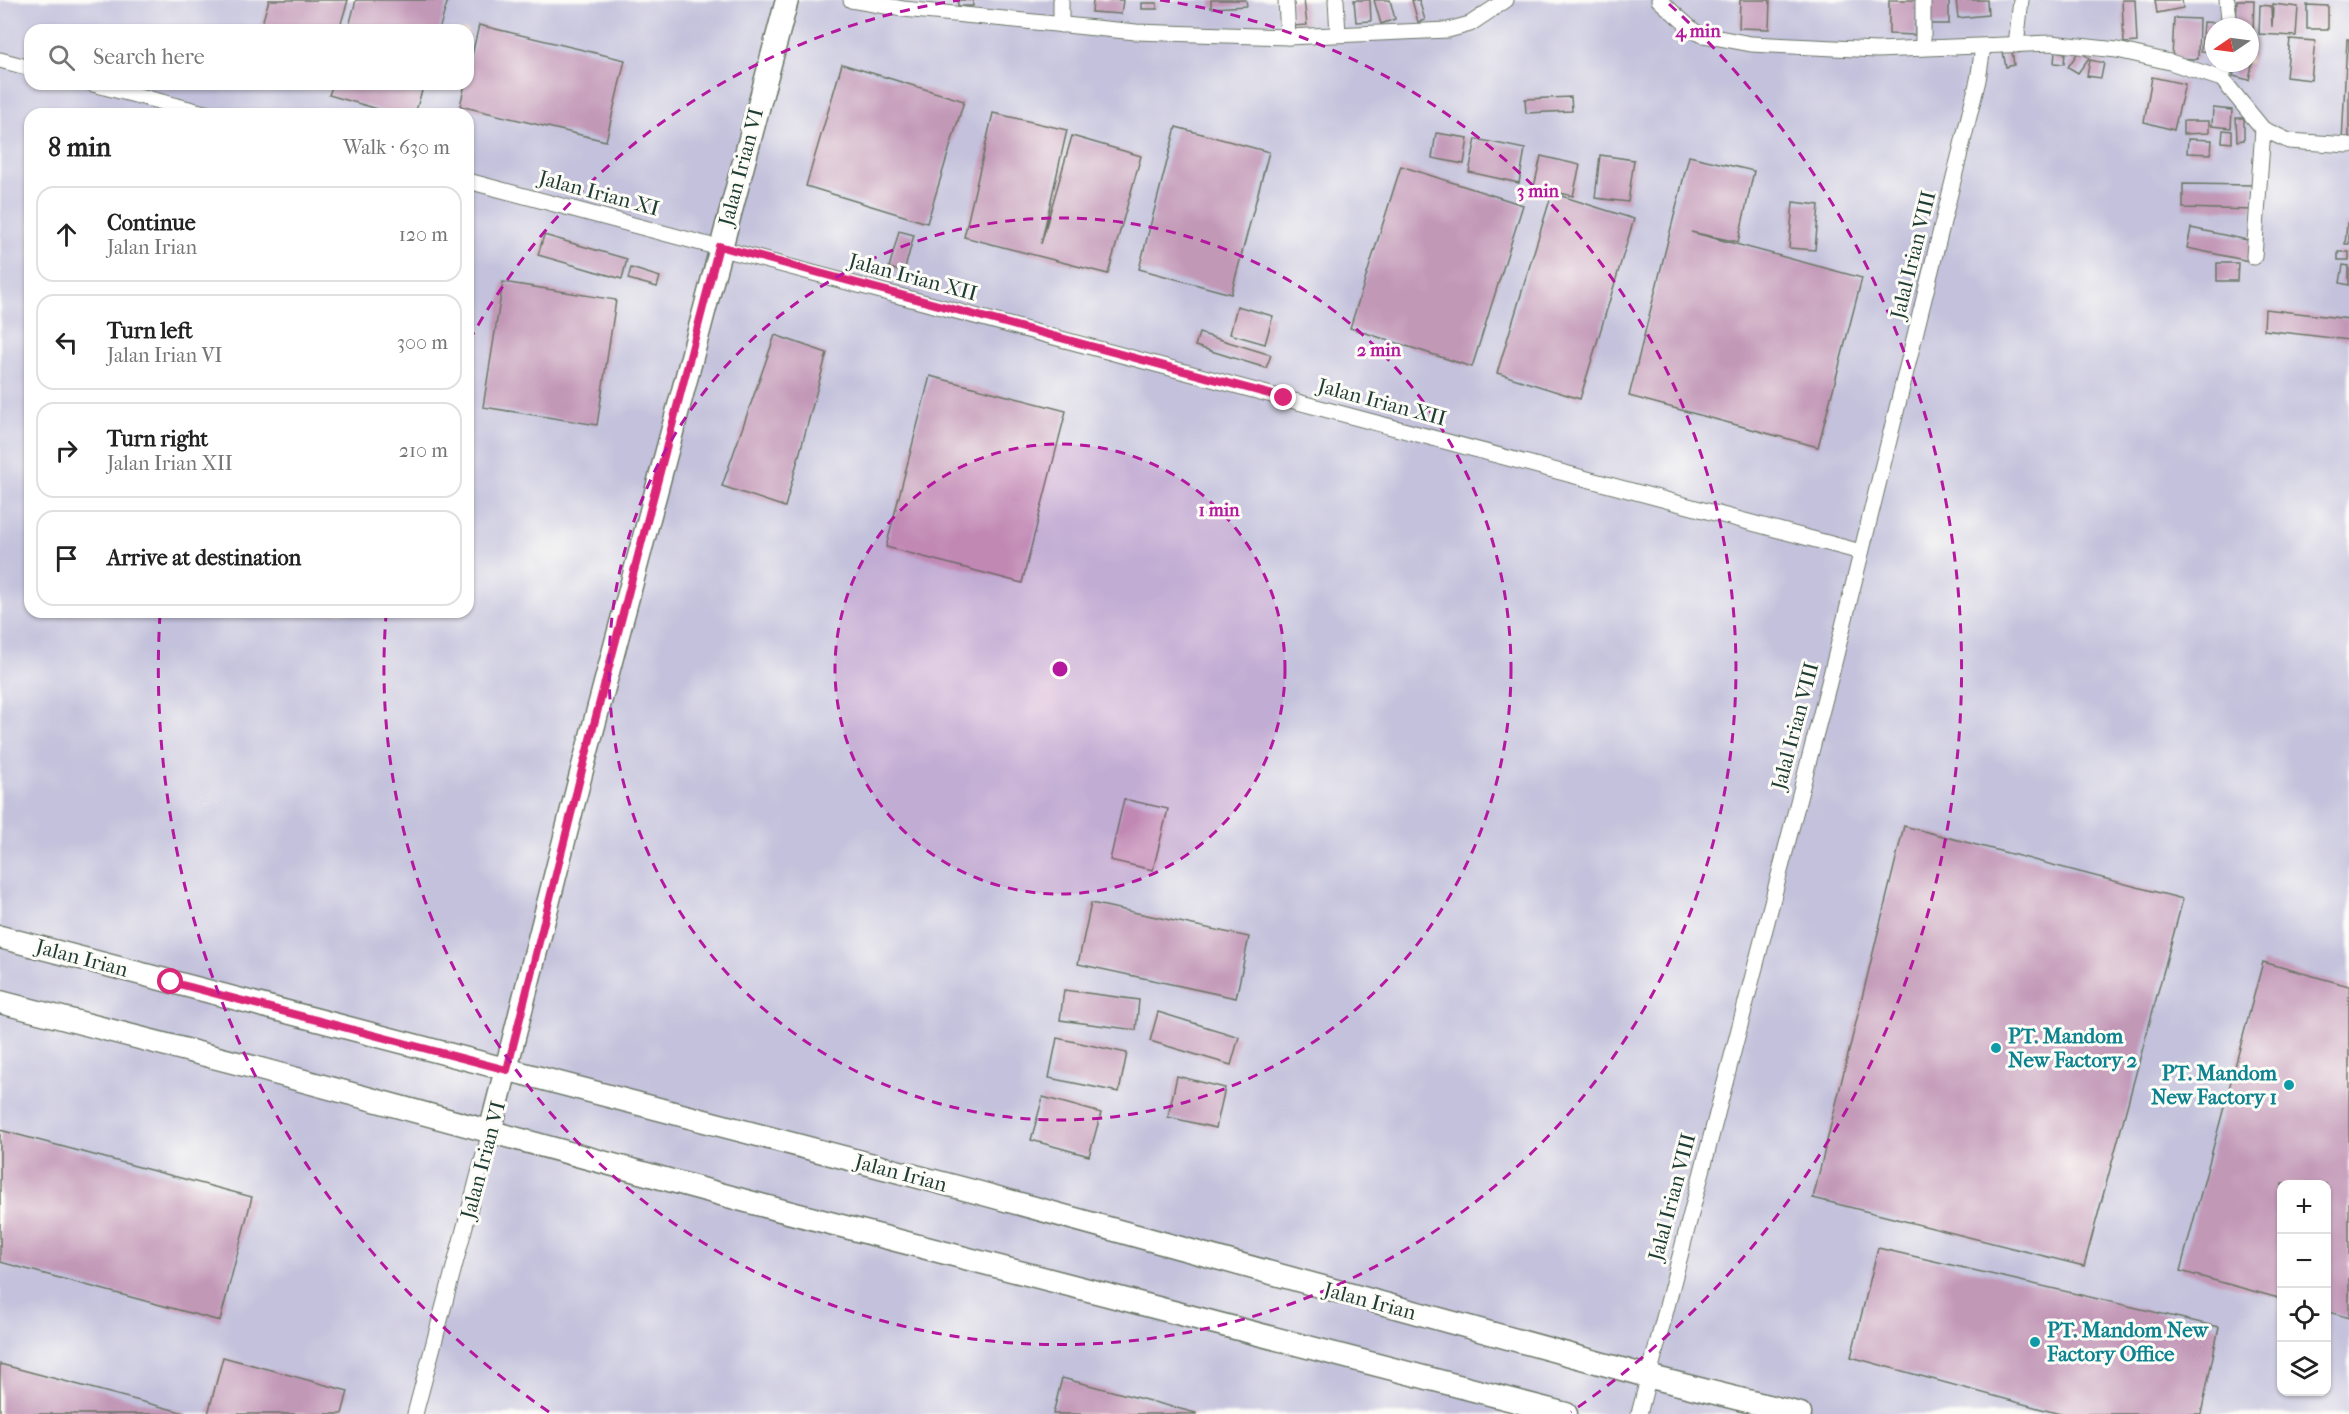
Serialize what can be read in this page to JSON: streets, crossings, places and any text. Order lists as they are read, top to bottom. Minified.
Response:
{"streets":{"street":["Jalan Irian VI","Jalan Irian XI","Jalal Irian VIII","Jalan Irian XII","Jalan Irian"]},"crossings":[["Jalan Irian VI","Jalan Irian XI"],["Jalan Irian VI","Jalan Irian XII"],["Jalan Irian VI","Jalan Irian"],["Jalan Irian XI","Jalan Irian XII"],["Jalal Irian VIII","Jalan Irian XII"],["Jalal Irian VIII","Jalan Irian"]],"places":["PT. Mandom New Factory 2","PT. Mandom New Factory 1","PT. Mandom New Factory Office"],"north":"left","page":{"search":"Search here","heading":["8 min","Walk · 630 m"],"list":[["Continue","Jalan Irian","120 m"],["Turn left","Jalan Irian VI","300 m"],["Turn right","Jalan Irian XII","210 m"],"Arrive at destination"],"map_buttons":["+","−"]},"rings":["4 min","3 min","2 min","1 min"]}
